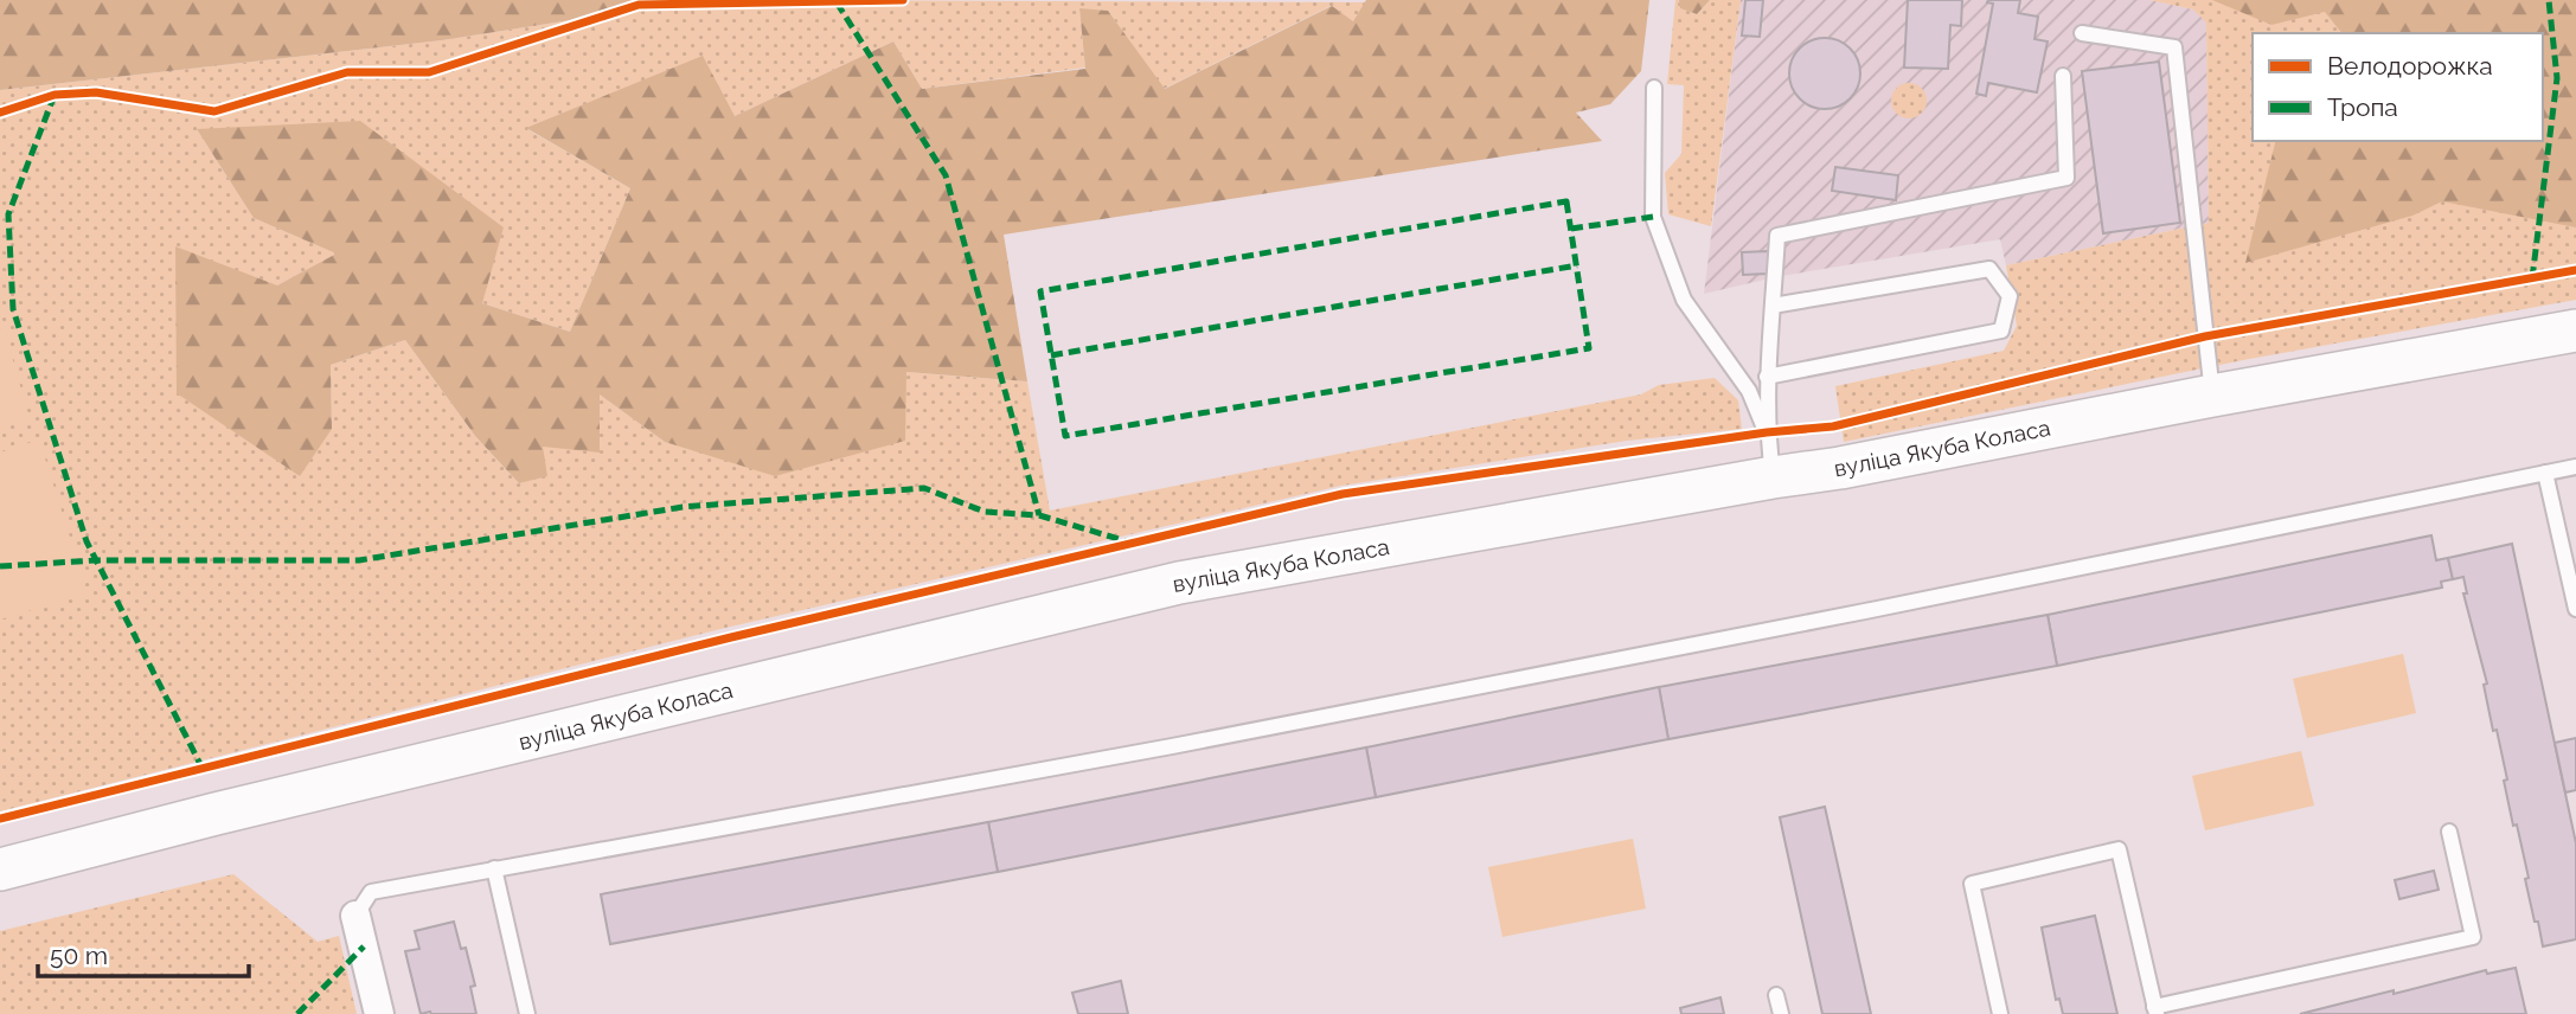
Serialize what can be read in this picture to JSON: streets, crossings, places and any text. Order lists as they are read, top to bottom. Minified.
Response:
{"streets":{"street":["вуліца Якуба Коласа"]},"legend":["Велодорожка","Тропа"],"scale_bar":"50 m"}
